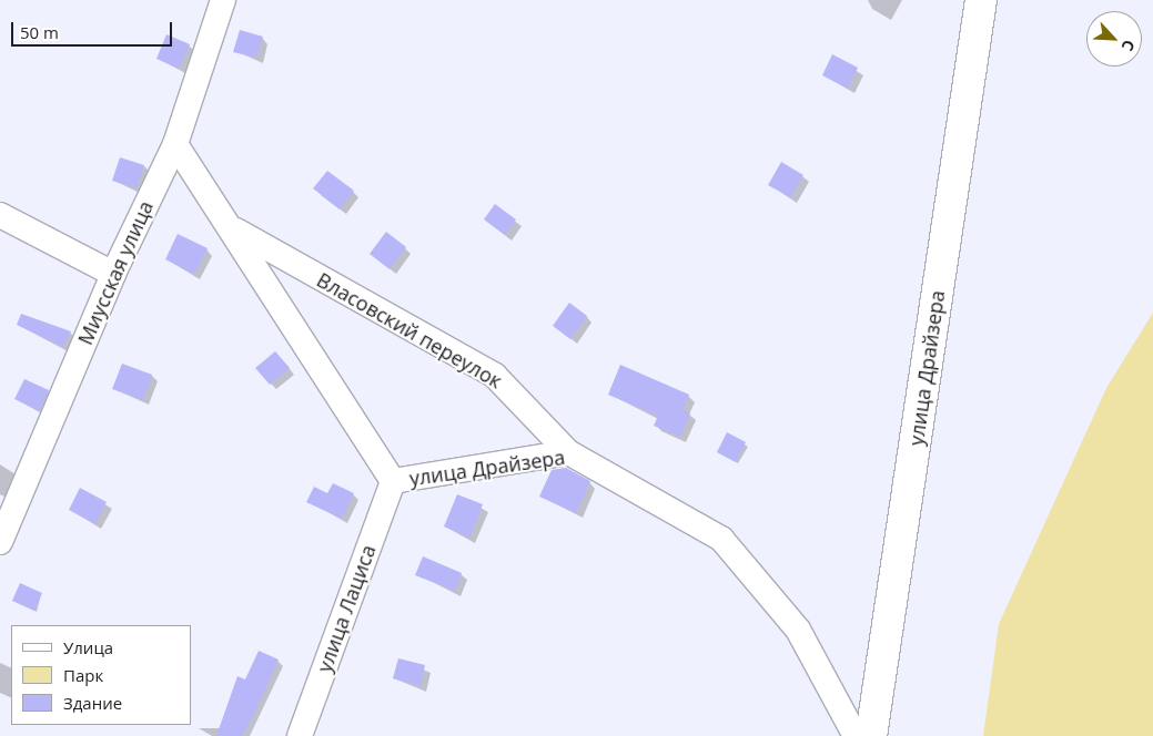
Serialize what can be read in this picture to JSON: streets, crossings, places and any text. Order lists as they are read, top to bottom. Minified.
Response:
{"streets":{"street":["Миусская улица","Власовский переулок","улица Драйзера","улица Лациса"]},"crossings":[["Миусская улица","улица Драйзера"],["Власовский переулок","улица Драйзера"],["улица Драйзера","улица Лациса"]],"legend":["Улица","Парк","Здание"],"scale_bar":"50 m","north":"bottom right"}
